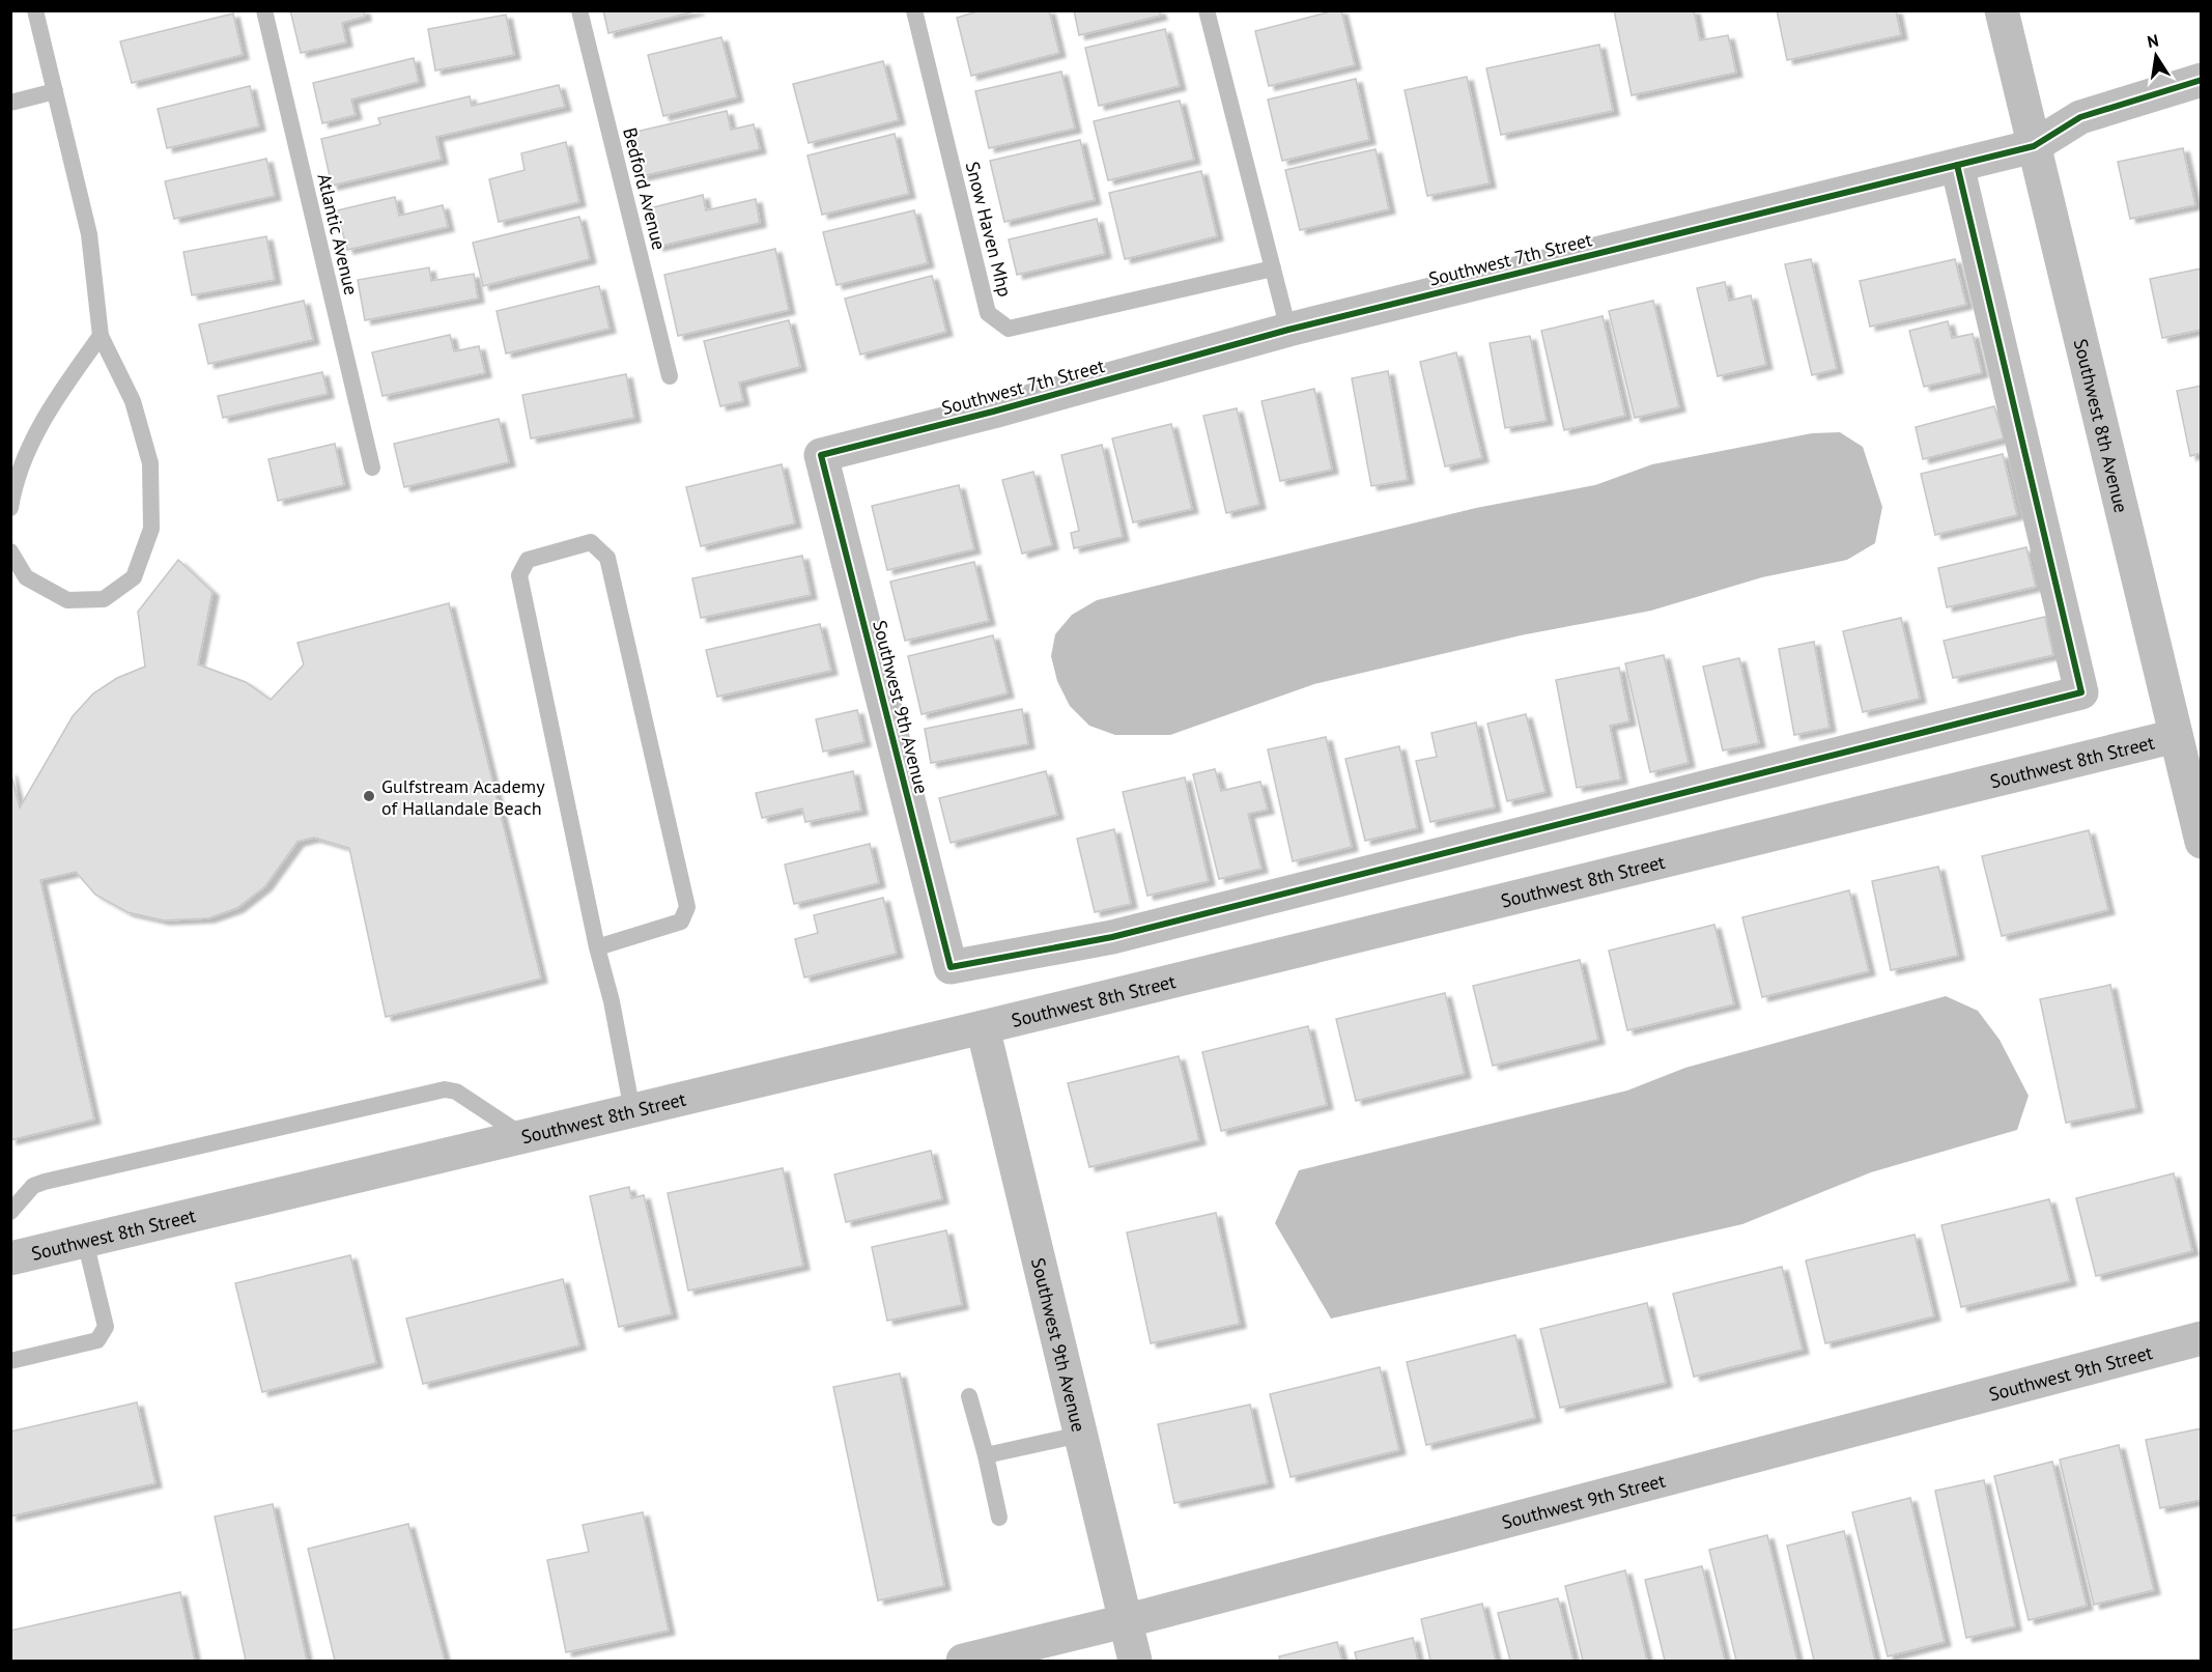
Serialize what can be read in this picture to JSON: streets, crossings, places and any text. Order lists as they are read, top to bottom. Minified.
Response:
{"streets":{"street":["Southwest 7th Street","Southwest 8th Avenue","Southwest 9th Avenue","Southwest 8th Street","Southwest 9th Street"],"lane":["Bedford Avenue","Snow Haven Mhp","Atlantic Avenue"]},"crossings":[["Southwest 7th Street","Southwest 8th Avenue"],["Southwest 7th Street","Southwest 9th Avenue"],["Southwest 8th Avenue","Southwest 8th Street"],["Southwest 9th Avenue","Southwest 8th Street"],["Southwest 9th Avenue","Southwest 9th Street"]],"places":["Gulfstream Academy of Hallandale Beach"],"north":"top"}
